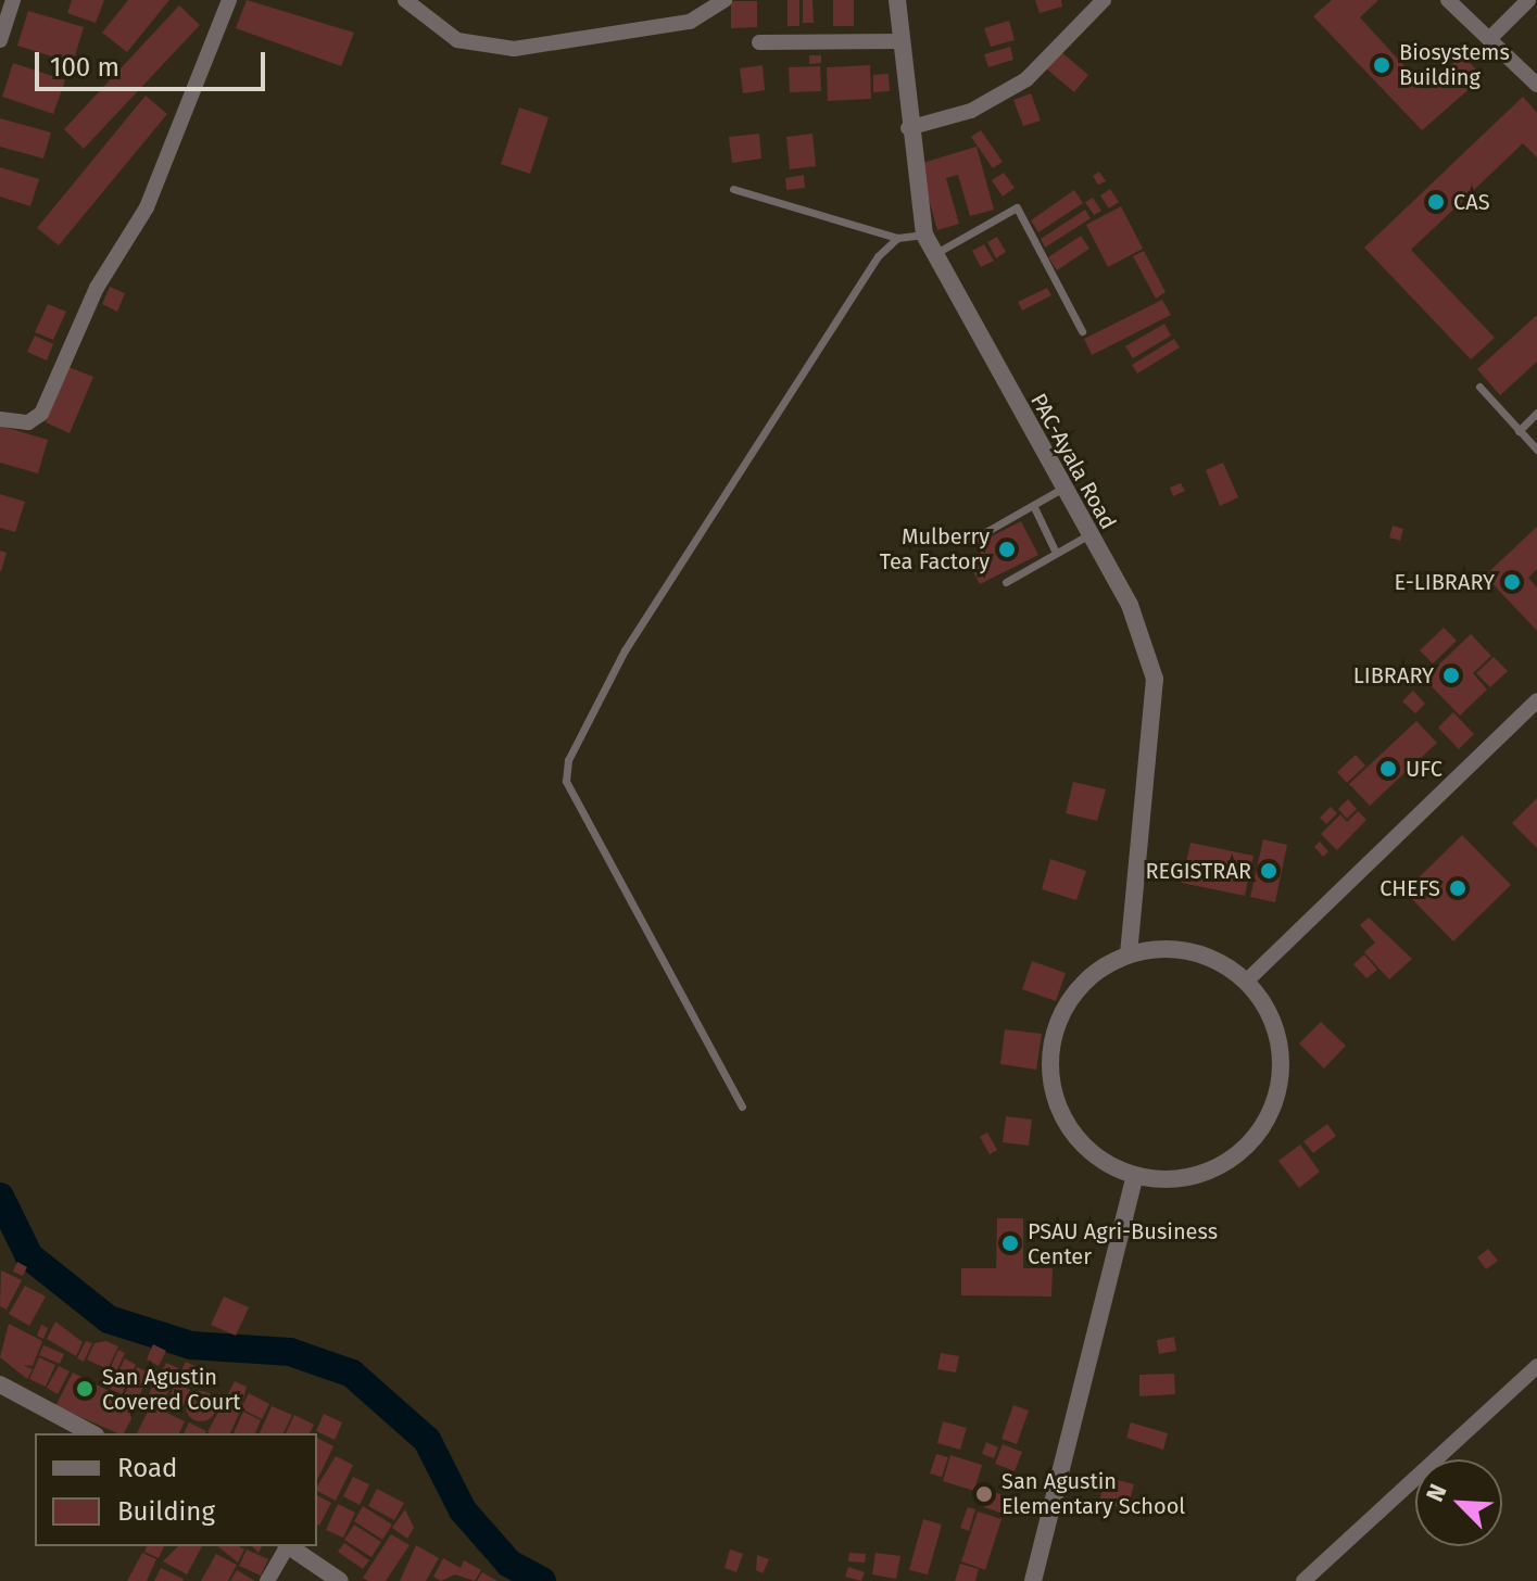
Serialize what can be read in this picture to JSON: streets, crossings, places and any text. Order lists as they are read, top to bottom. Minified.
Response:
{"streets":{"street":["PAC-Ayala Road"]},"places":["Biosystems Building","CAS","Mulberry Tea Factory","E-LIBRARY","LIBRARY","UFC","REGISTRAR","CHEFS","PSAU Agri-Business Center","San Agustin Covered Court","San Agustin Elementary School"],"legend":["Road","Building"],"scale_bar":"100 m","north":"top left"}
